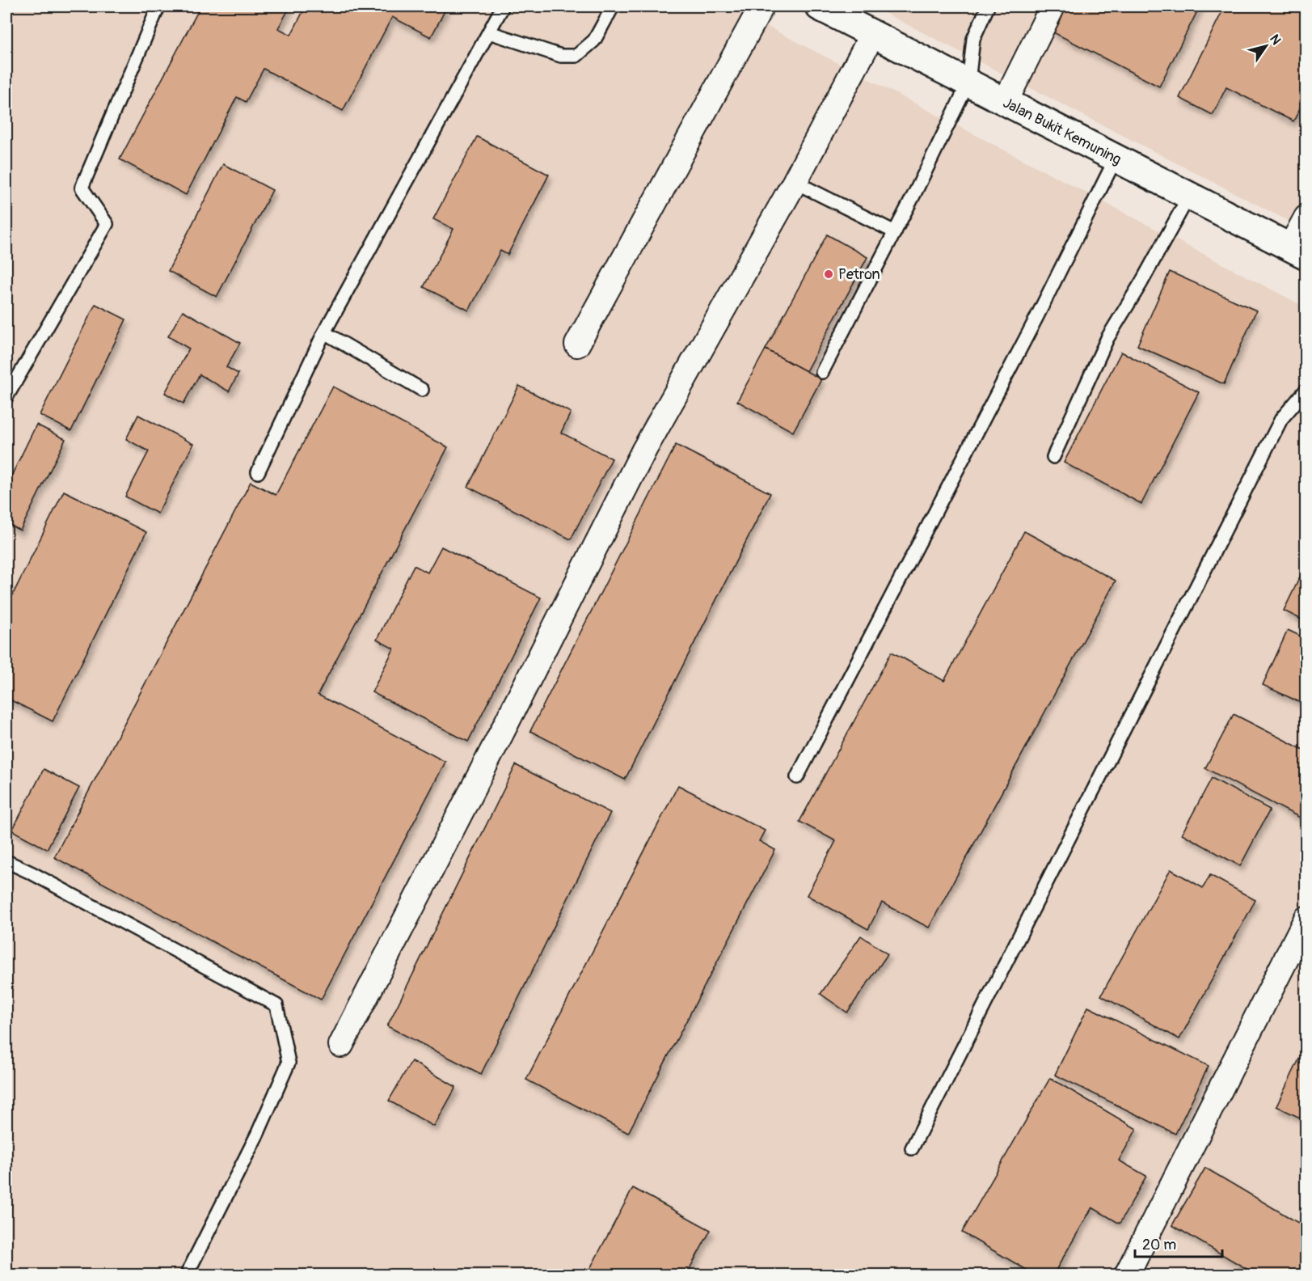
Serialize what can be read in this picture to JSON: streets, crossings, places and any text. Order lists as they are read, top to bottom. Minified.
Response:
{"streets":{"main road":["Jalan Bukit Kemuning"]},"places":["Petron"],"scale_bar":"20 m","north":"top right"}
